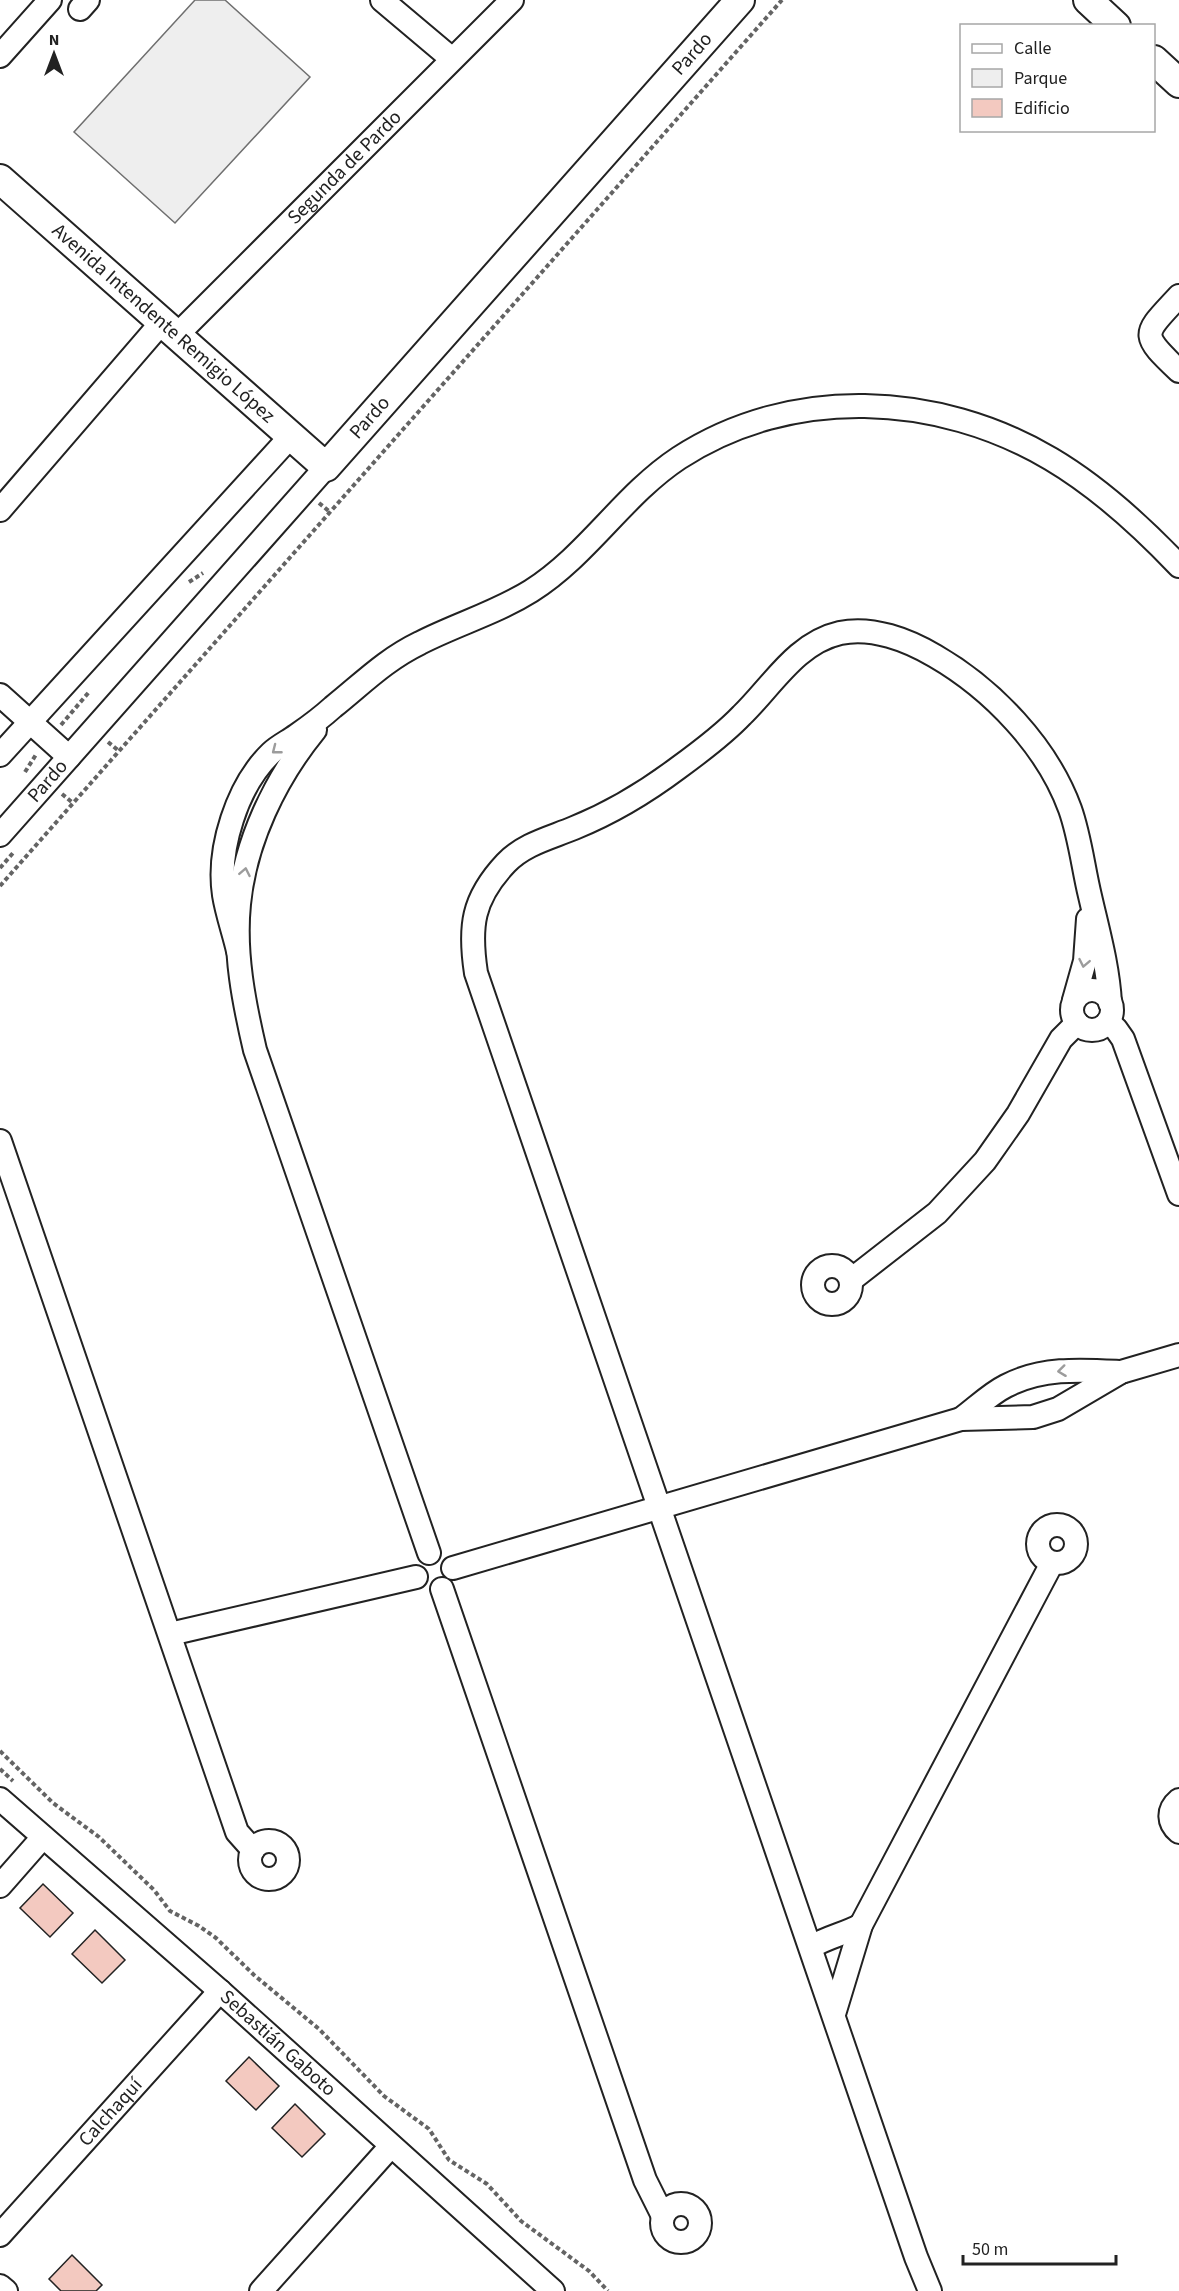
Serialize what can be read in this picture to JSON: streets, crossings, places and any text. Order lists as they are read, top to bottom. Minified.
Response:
{"streets":{"main road":["Pardo","Avenida Intendente Remigio López"],"street":["Segunda de Pardo","Sebastián Gaboto","Calchaquí"]},"crossings":[["Pardo","Avenida Intendente Remigio López"],["Segunda de Pardo","Avenida Intendente Remigio López"],["Sebastián Gaboto","Calchaquí"]],"legend":["Calle","Parque","Edificio"],"scale_bar":"50 m","north":"top"}
